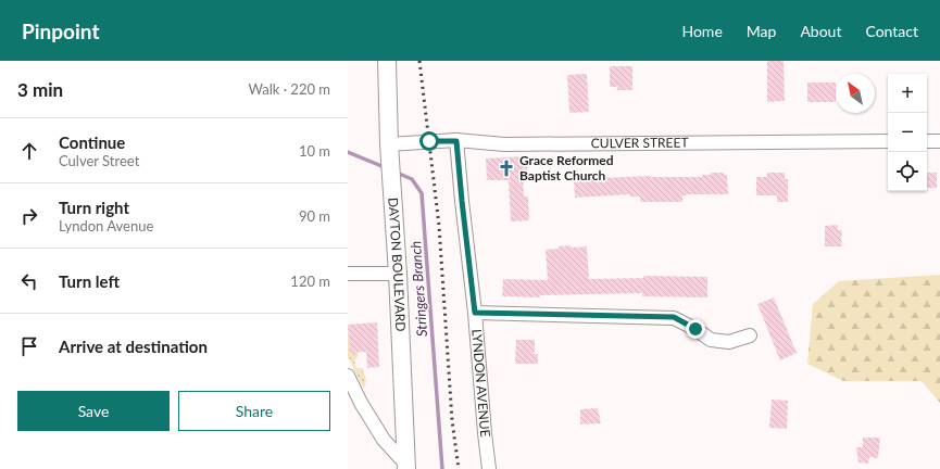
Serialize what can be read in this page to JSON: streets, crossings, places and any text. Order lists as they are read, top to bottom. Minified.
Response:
{"streets":{"main road":["DAYTON BOULEVARD"],"street":["CULVER STREET","LYNDON AVENUE"]},"crossings":[["CULVER STREET","DAYTON BOULEVARD"],["CULVER STREET","LYNDON AVENUE"]],"water":["Stringers Branch"],"places":{"church":["Grace Reformed Baptist Church"]},"north":"top left","page":{"header":"Pinpoint","nav":["Home","Map","About","Contact"],"heading":["3 min","Walk · 220 m"],"map_buttons":["+","−"],"list":[["Continue","Culver Street","10 m"],["Turn right","Lyndon Avenue","90 m"],["Turn left","120 m"],"Arrive at destination"],"buttons":["Save","Share"]}}
